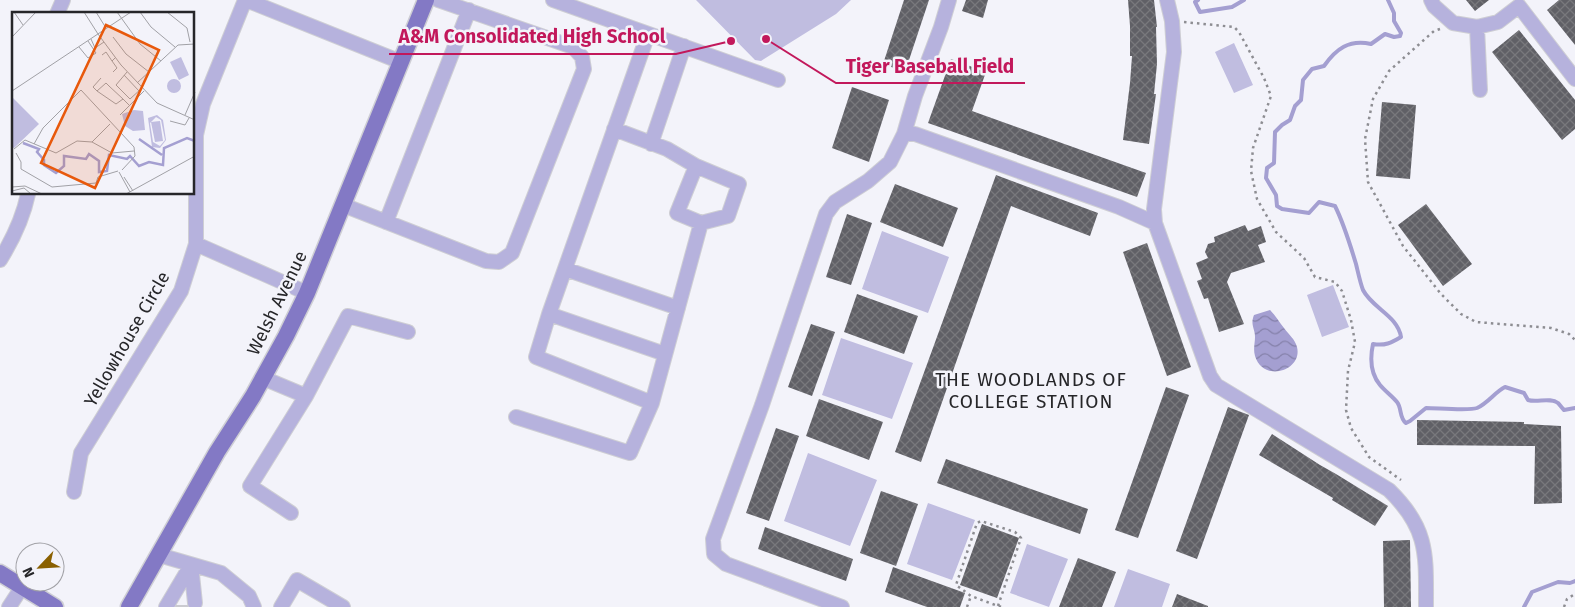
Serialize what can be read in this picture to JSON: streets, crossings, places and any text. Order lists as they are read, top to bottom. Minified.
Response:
{"streets":{"main road":["Welsh Avenue"],"street":["Yellowhouse Circle"]},"districts":["THE WOODLANDS OF COLLEGE STATION"],"places":["Tiger Baseball Field","A&M Consolidated High School"],"north":"bottom left"}
